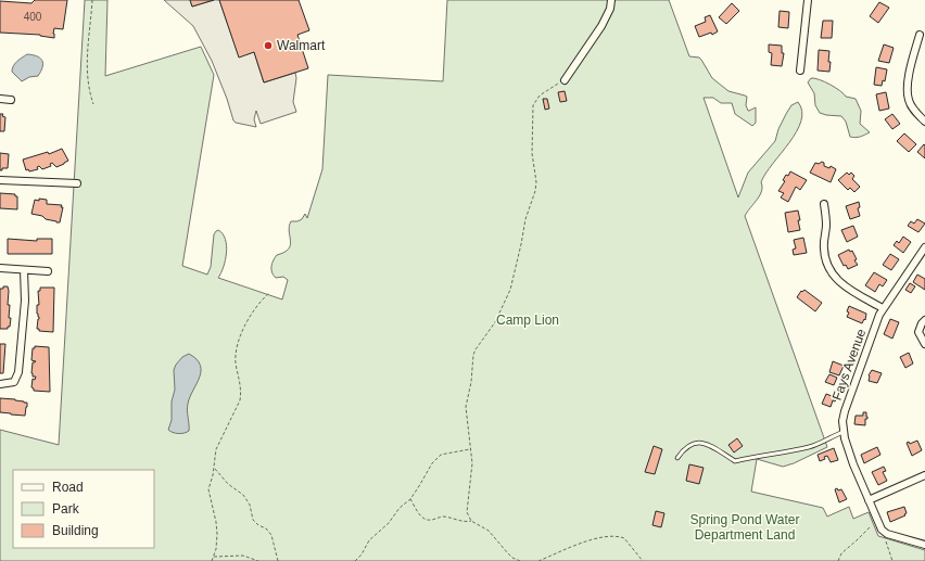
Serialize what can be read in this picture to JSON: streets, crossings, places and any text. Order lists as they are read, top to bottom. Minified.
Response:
{"streets":{"street":["Fays Avenue"]},"parks":["Camp Lion","Spring Pond Water Department Land"],"places":["Walmart"],"house_numbers":["400"],"legend":["Road","Park","Building"]}
